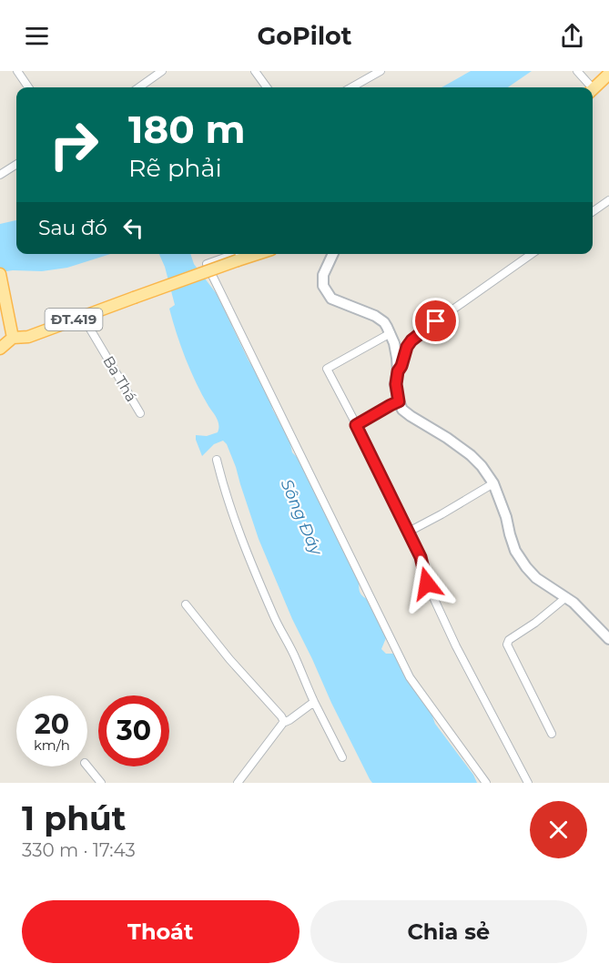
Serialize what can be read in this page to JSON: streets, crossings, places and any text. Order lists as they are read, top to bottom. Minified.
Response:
{"streets":{"main road":["ĐT.419"],"street":["Ba Thá"]},"crossings":[["ĐT.419","Ba Thá"]],"water":["Sông Đáy"],"page":{"header":"GoPilot","turn":["180 m","Rẽ phải"],"then":"Sau đó","speed":"20 km/h","limit":"30","heading":["1 phút","330 m · 17:43"],"buttons":["Thoát","Chia sẻ"]}}
